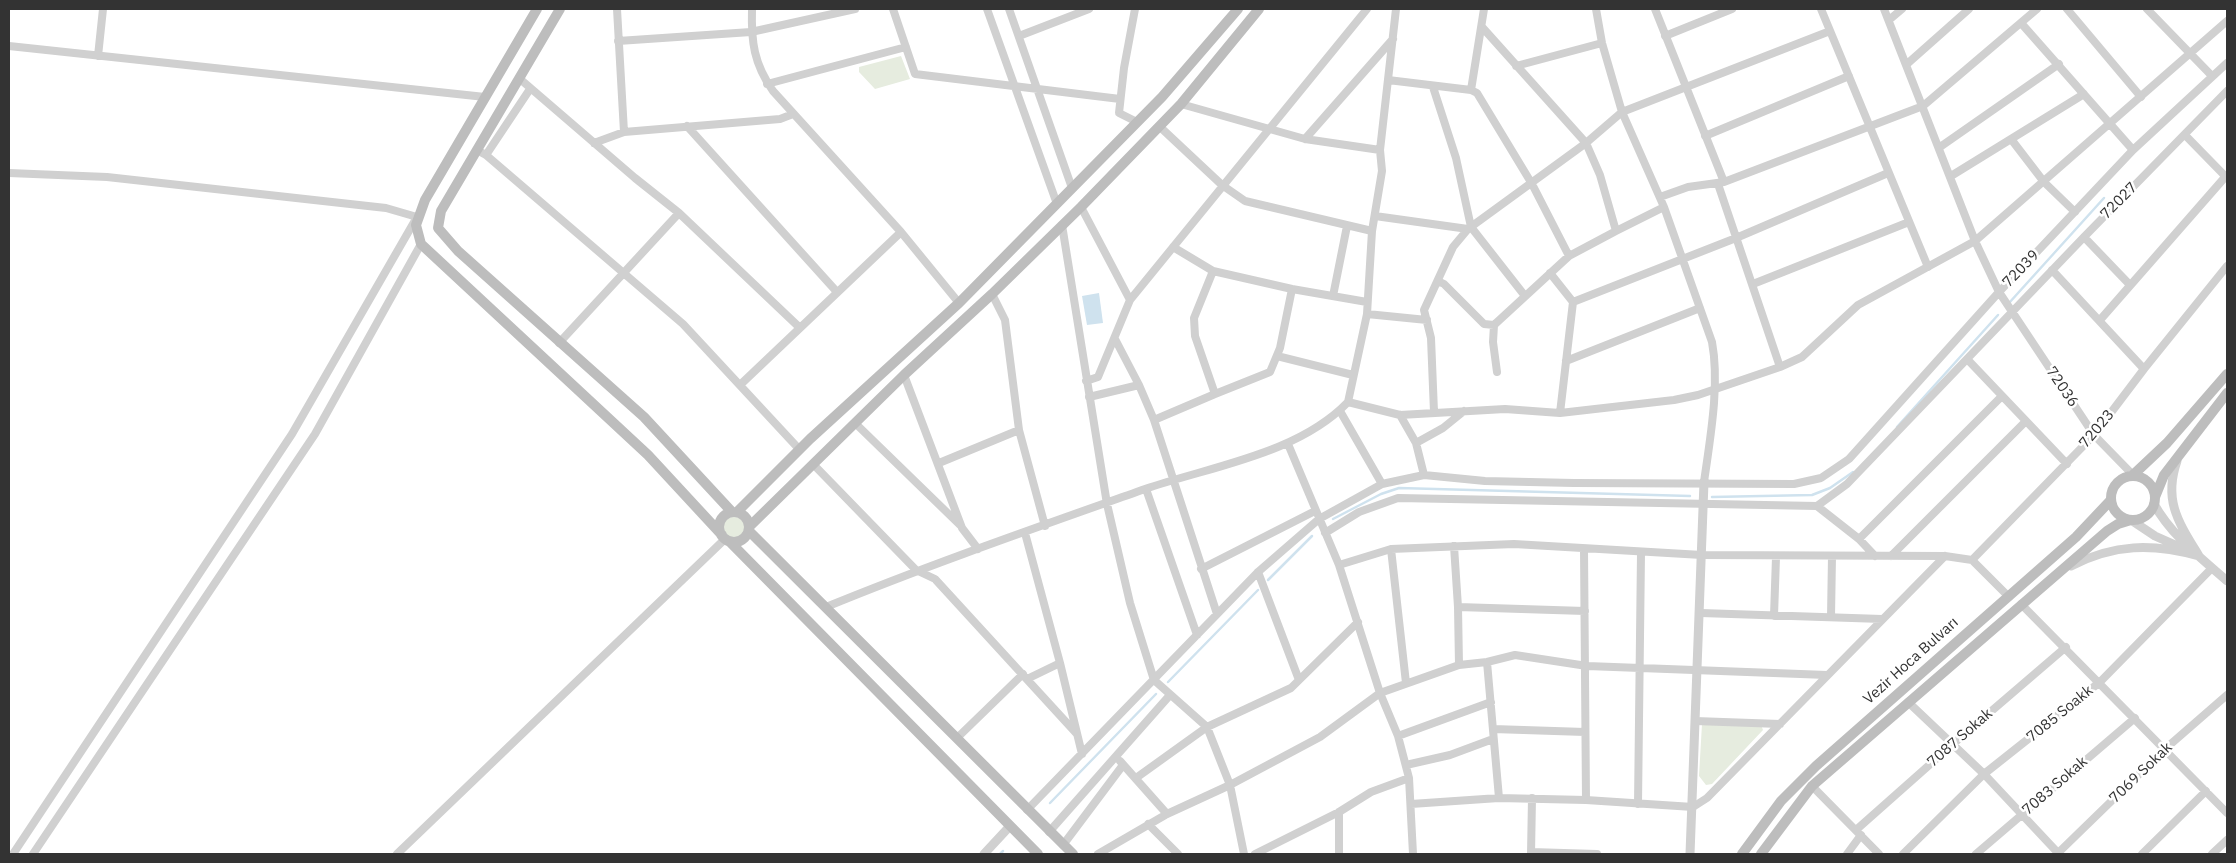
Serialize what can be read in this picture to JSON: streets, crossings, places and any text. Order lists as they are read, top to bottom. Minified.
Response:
{"streets":{"main road":["Vezir Hoca Bulvarı"],"street":["72027","72039","72036","72023","7085 Soakk","7087 Sokak","7069 Sokak","7083 Sokak"]},"crossings":[["72027","72036"],["72039","72036"],["72036","72023"],["72036","Vezir Hoca Bulvarı"],["Vezir Hoca Bulvarı","7069 Sokak"],["7085 Soakk","7069 Sokak"],["7087 Sokak","7069 Sokak"],["7069 Sokak","7083 Sokak"]]}
